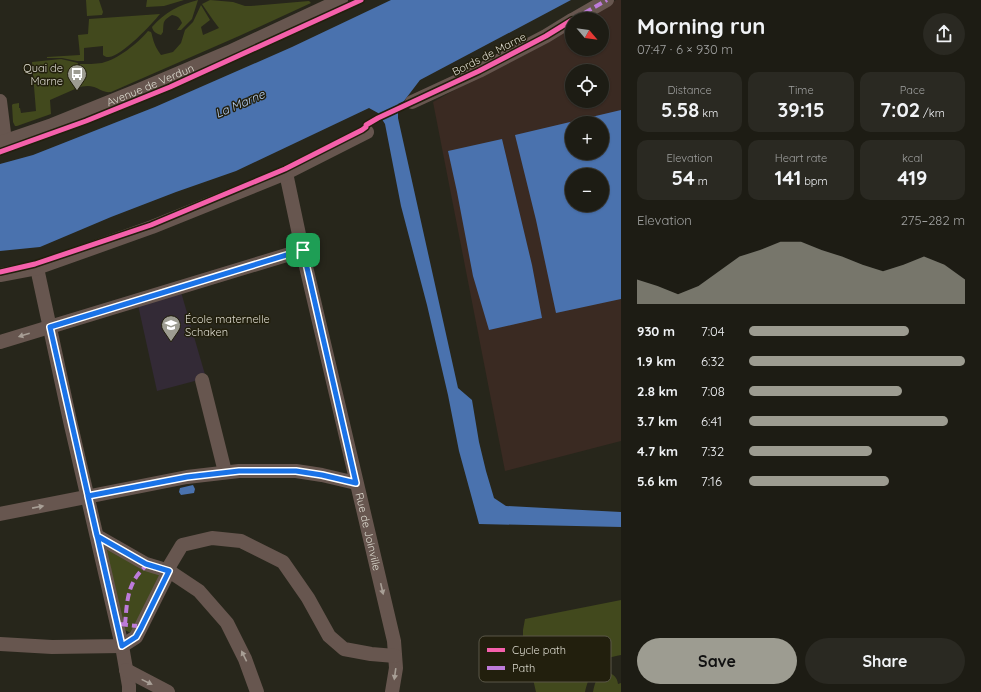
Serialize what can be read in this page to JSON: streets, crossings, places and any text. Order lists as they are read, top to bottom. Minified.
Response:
{"streets":{"street":["Bords de Marne","Avenue de Verdun","Rue de Joinville"]},"one_way":["Rue de Joinville"],"water":["La Marne"],"places":{"bus stop":["Quai de Marne"],"school or university":["École maternelle Schaken"]},"legend":["Cycle path","Path"],"north":"bottom right","page":{"heading":["Morning run","07:47 · 6 × 930 m"],"map_buttons":["+","−"],"stats":[["Distance","5.58 km"],["Time","39:15"],["Pace","7:02 /km"],["Elevation","54 m"],["Heart rate","141 bpm"],["kcal","419"]],"chart":["Elevation","275–282 m"],"list":[{"name":"930 m","note":"7:04"},{"name":"1.9 km","note":"6:32"},{"name":"2.8 km","note":"7:08"},{"name":"3.7 km","note":"6:41"},{"name":"4.7 km","note":"7:32"},{"name":"5.6 km","note":"7:16"}],"buttons":["Save","Share"]}}
